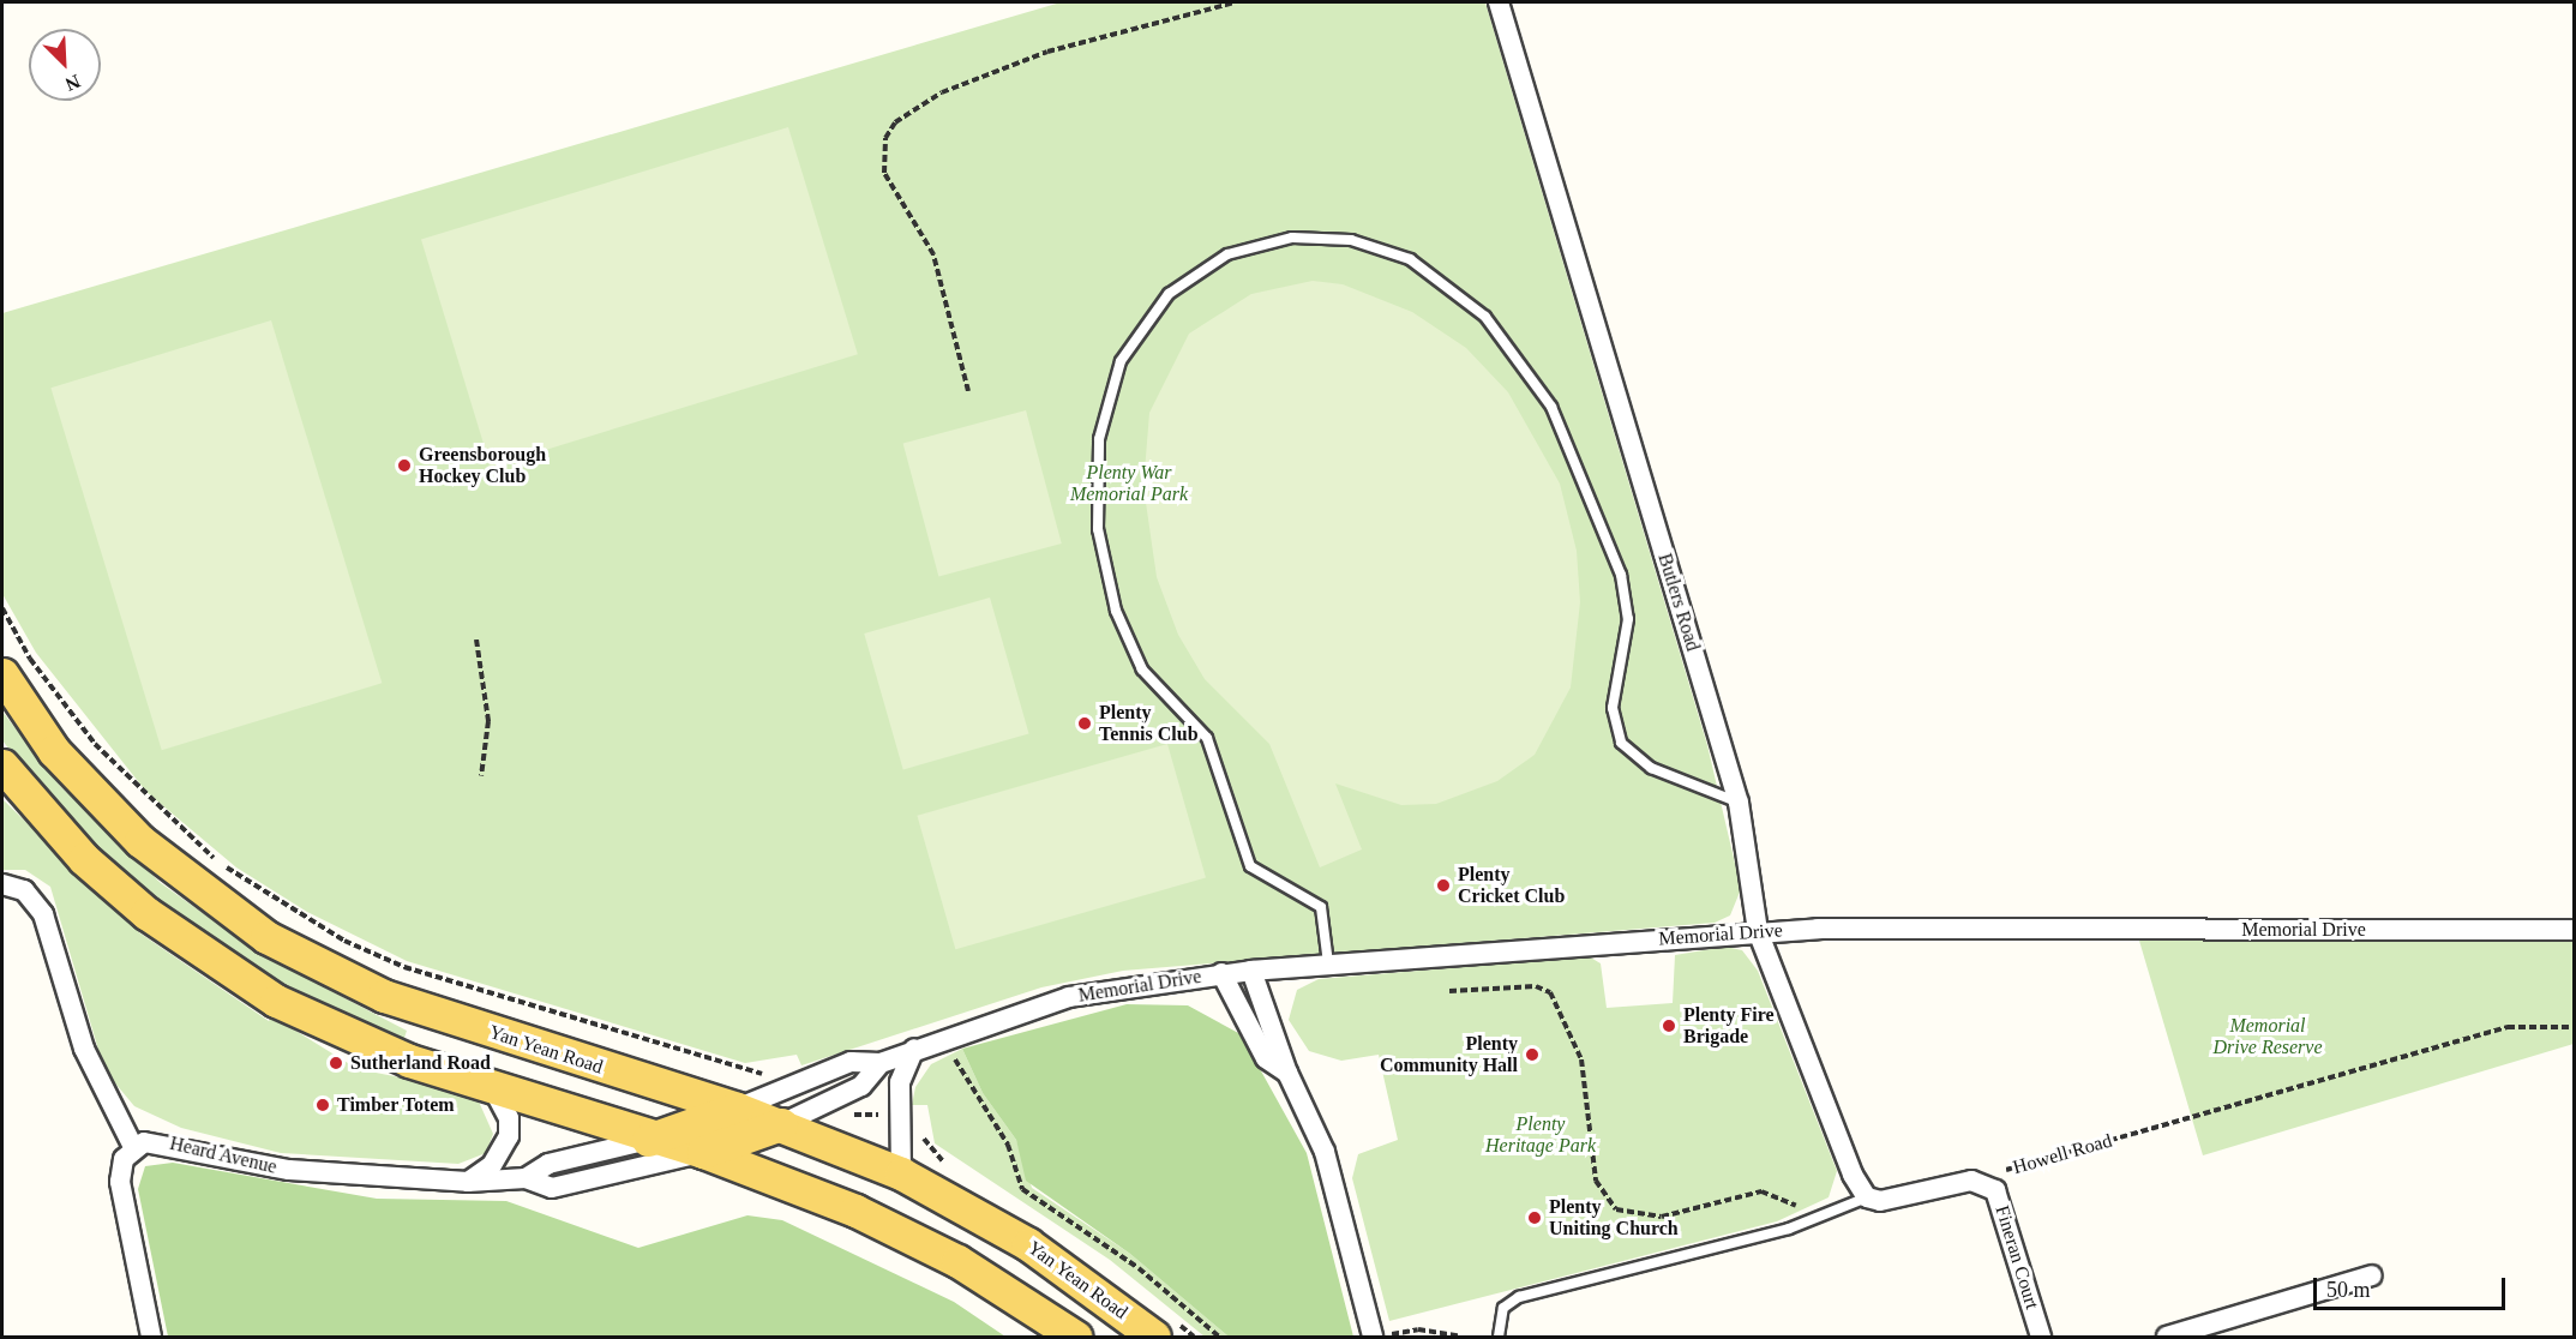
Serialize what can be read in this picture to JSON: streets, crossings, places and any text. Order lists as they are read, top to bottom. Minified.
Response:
{"streets":{"main road":["Memorial Drive","Yan Yean Road","Heard Avenue"],"street":["Butlers Road","Fineran Court"],"path":["Howell Road"]},"crossings":[["Butlers Road","Memorial Drive"],["Memorial Drive","Yan Yean Road"],["Memorial Drive","Heard Avenue"],["Yan Yean Road","Heard Avenue"],["Howell Road","Fineran Court"]],"parks":["Plenty War Memorial Park","Memorial Drive Reserve","Plenty Heritage Park"],"places":["Greensborough Hockey Club","Plenty Tennis Club","Plenty Cricket Club","Plenty Fire Brigade","Plenty Community Hall","Sutherland Road","Timber Totem","Plenty Uniting Church"],"scale_bar":"50 m","north":"bottom right"}
